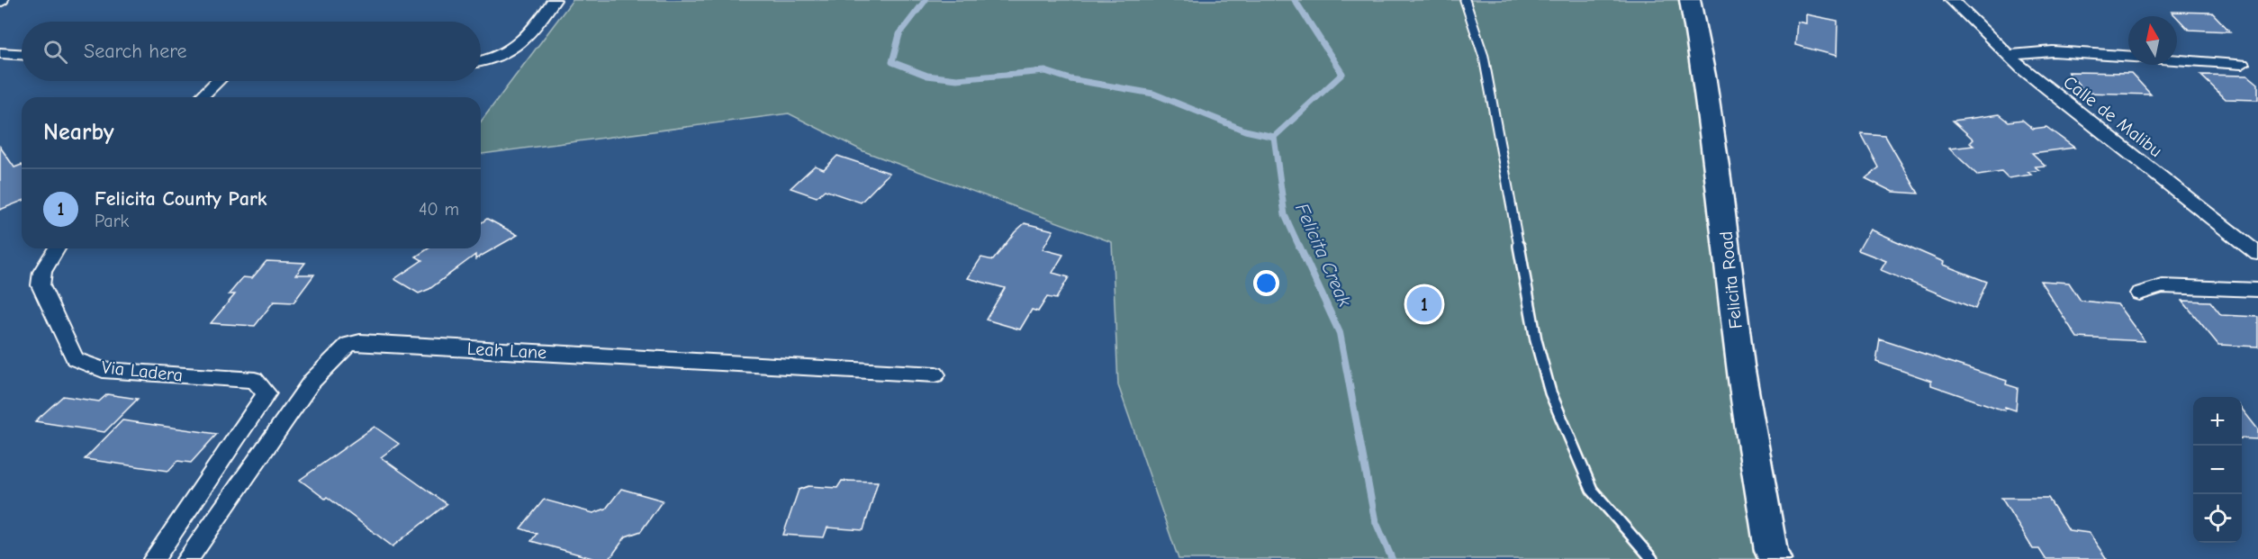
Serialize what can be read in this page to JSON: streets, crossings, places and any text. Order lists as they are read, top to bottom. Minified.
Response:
{"streets":{"main road":["Felicita Road"],"street":["Calle de Malibu","Leah Lane","Via Ladera"]},"water":["Felicita Creak"],"north":"top","page":{"search":"Search here","heading":"Nearby","list":[{"mark":"1","name":"Felicita County Park","note":"Park","value":"40 m"}],"pins":"1","map_buttons":["+","−"]}}
